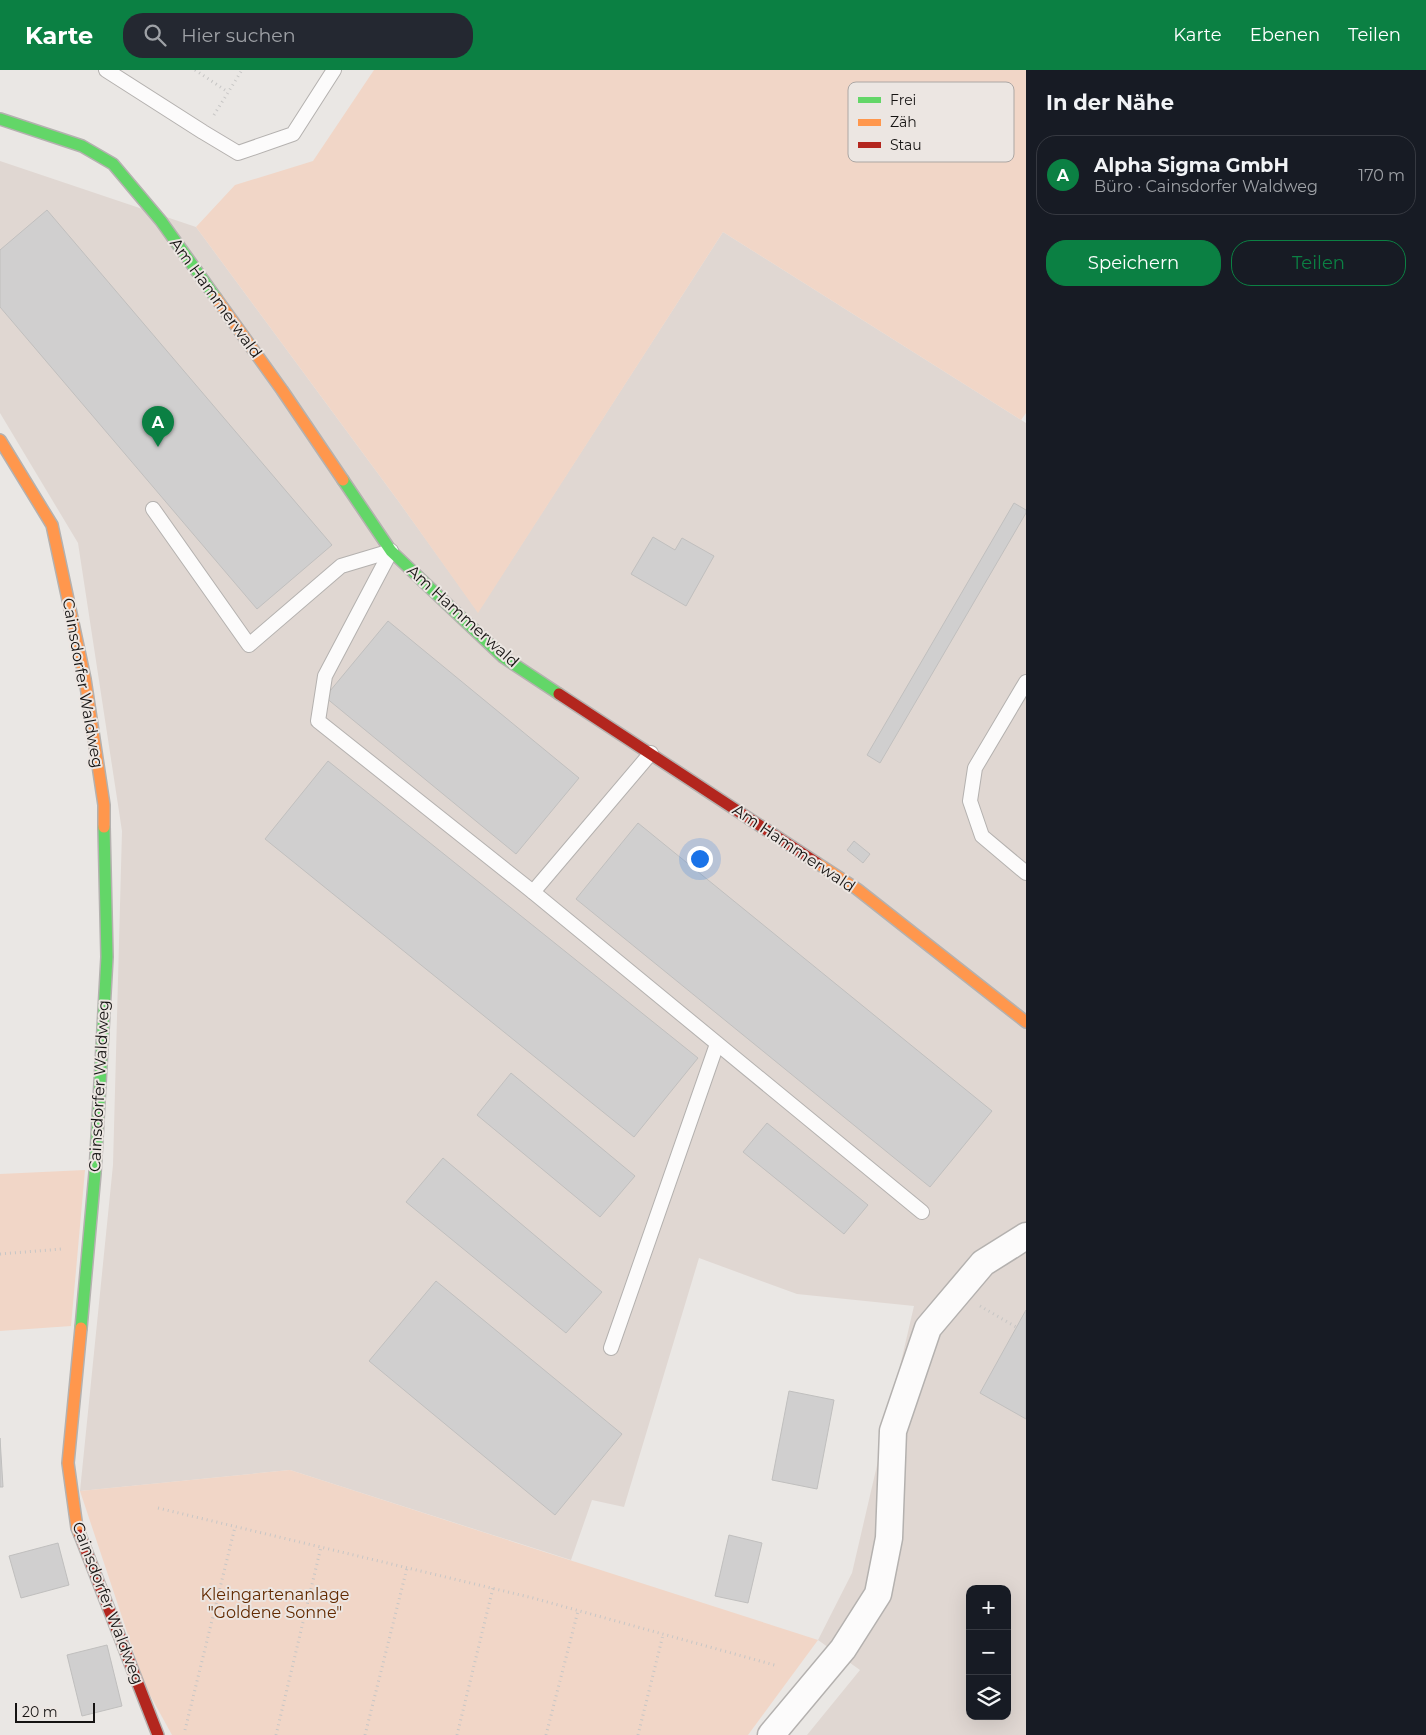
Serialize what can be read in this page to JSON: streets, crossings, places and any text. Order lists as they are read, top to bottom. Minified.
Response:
{"streets":{"main road":["Am Hammerwald","Cainsdorfer Waldweg"]},"parks":["Kleingartenanlage \"Goldene Sonne\""],"legend":["Frei","Zäh","Stau"],"scale_bar":"20 m","page":{"header":"Karte","search":"Hier suchen","nav":["Karte","Ebenen","Teilen"],"heading":"In der Nähe","list":[{"mark":"A","name":"Alpha Sigma GmbH","note":"Büro · Cainsdorfer Waldweg","value":"170 m"}],"buttons":["Speichern","Teilen"],"pins":"A","map_buttons":["+","−"],"scale":"20 m"}}
